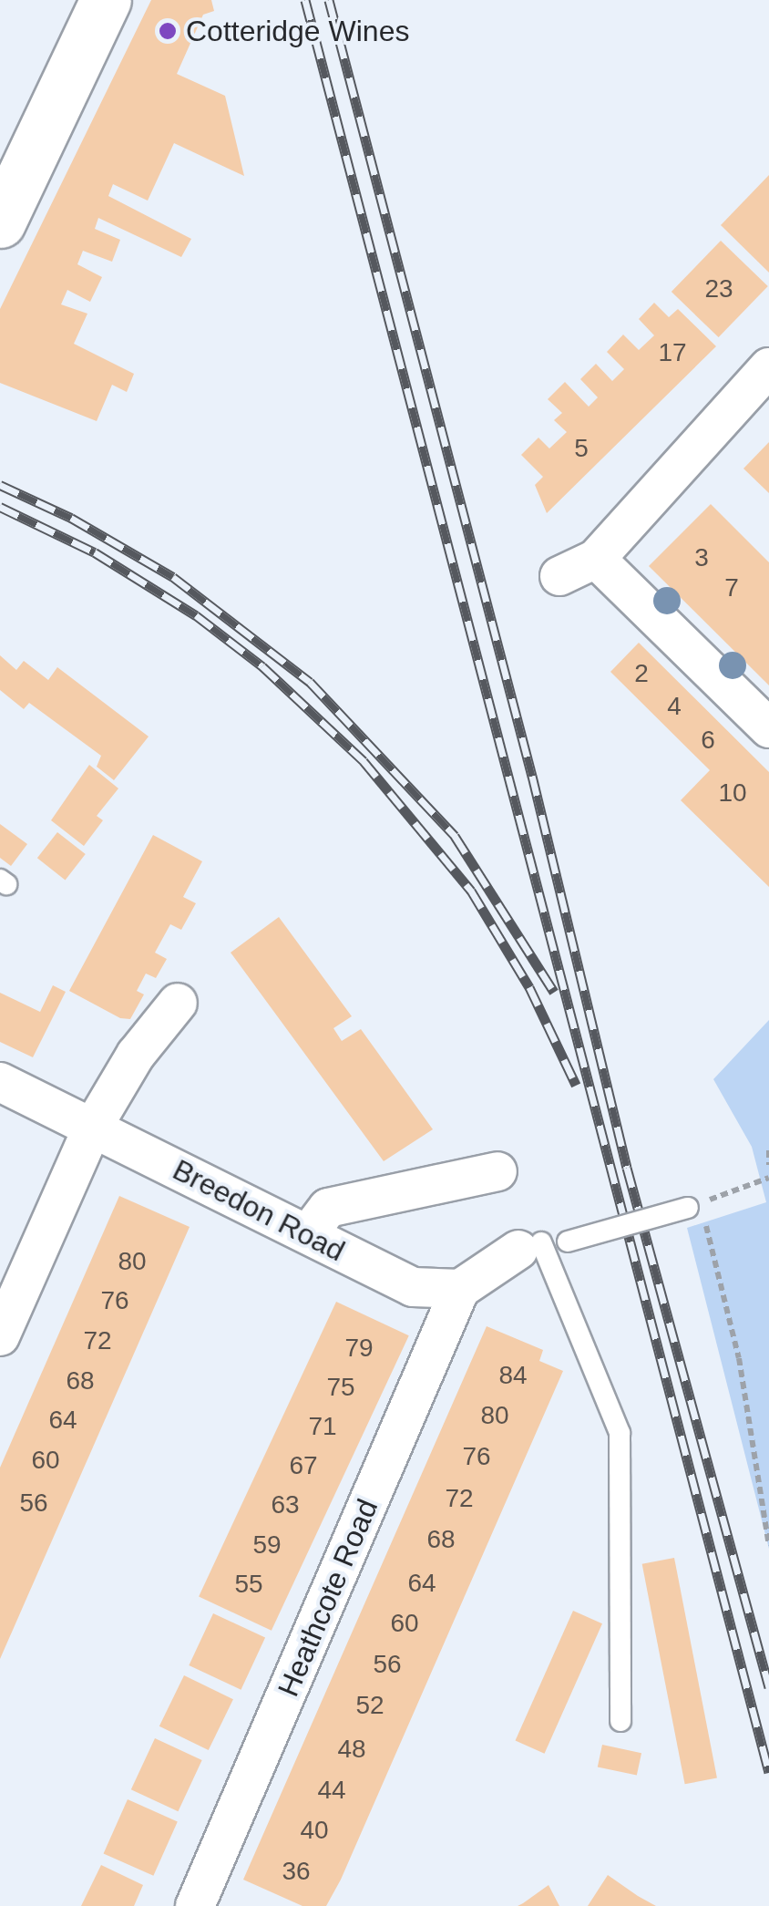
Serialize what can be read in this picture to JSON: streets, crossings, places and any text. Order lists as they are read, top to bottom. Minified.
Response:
{"streets":{"street":["Breedon Road","Heathcote Road"]},"crossings":[["Breedon Road","Heathcote Road"]],"places":["Cotteridge Wines"],"house_numbers":["23","17","5","3","7","2","4","6","10","80","76","72","79","84","68","75","80","64","71","76","60","67","72","56","63","68","59","64","55","60","56","52","48","44","40","36"]}
